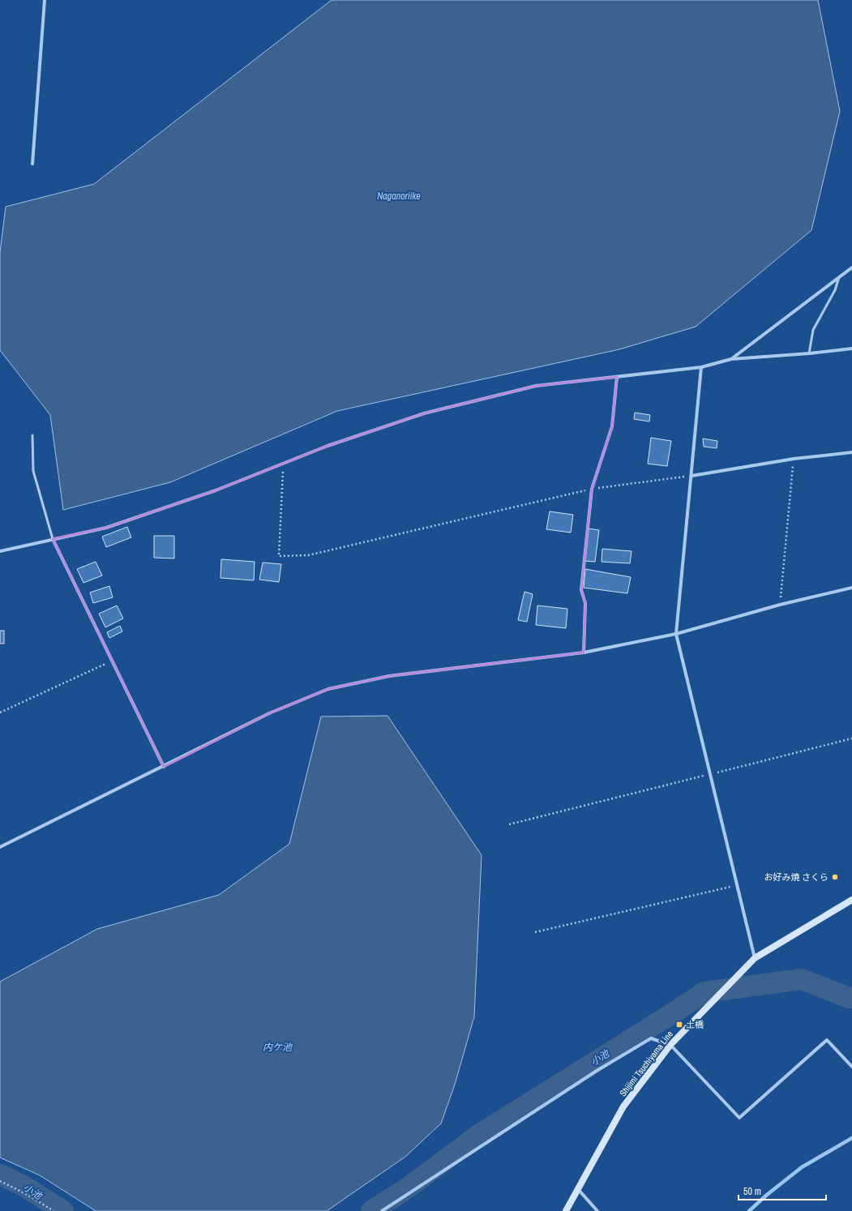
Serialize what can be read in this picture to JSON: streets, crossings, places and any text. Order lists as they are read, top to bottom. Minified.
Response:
{"streets":{"main road":["Shijimi Tsuchiyama Line"]},"water":["Naganoriike","内ケ池","小池"],"places":{"other":["お好み焼 さくら"],"transit":["土橋"]},"scale_bar":"50 m"}
